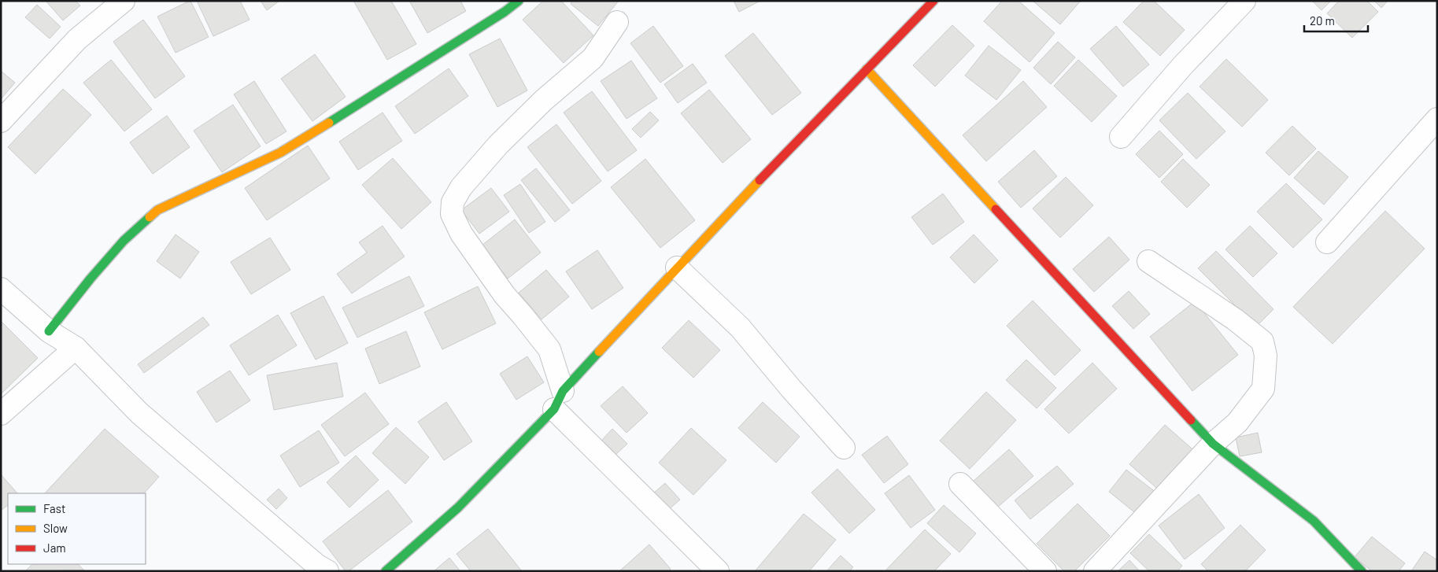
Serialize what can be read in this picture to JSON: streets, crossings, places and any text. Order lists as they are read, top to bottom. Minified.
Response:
{"legend":["Fast","Slow","Jam"],"scale_bar":"20 m"}
